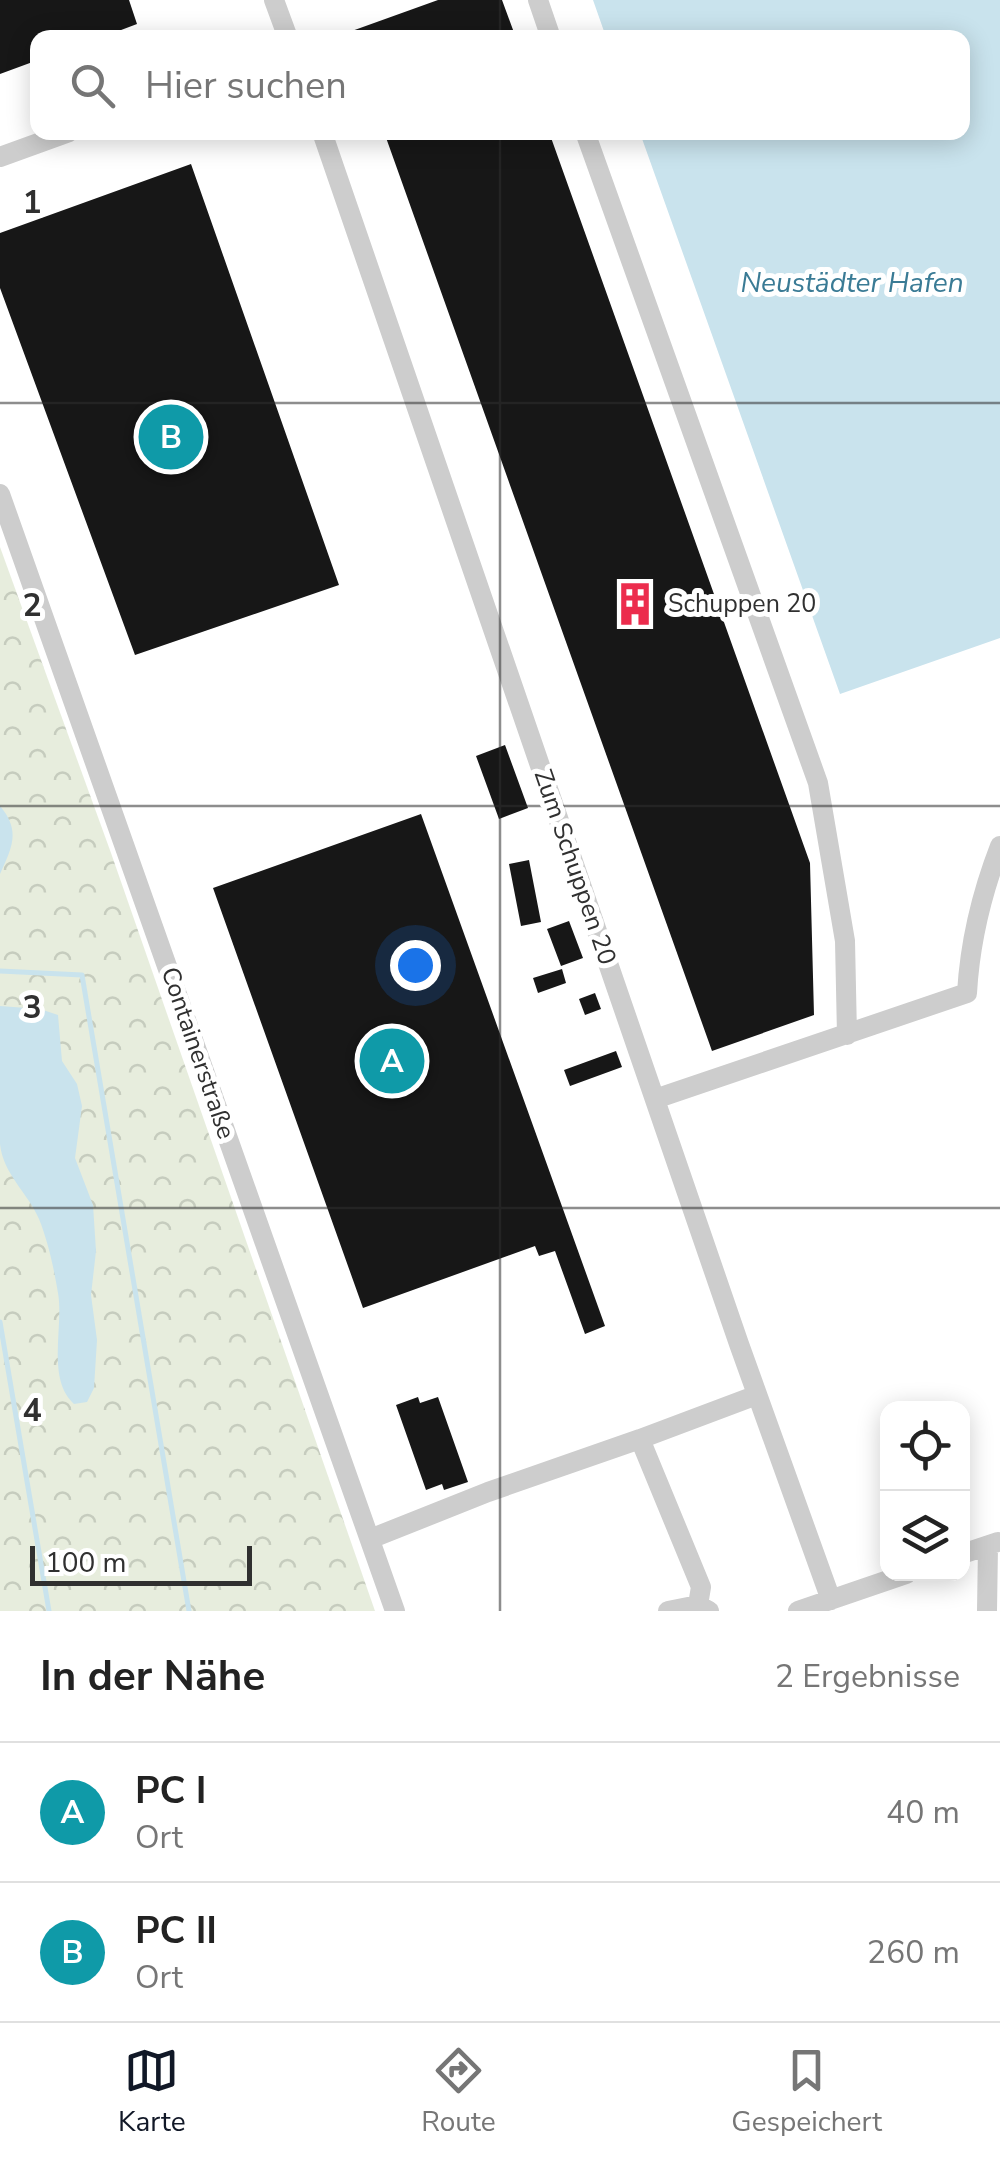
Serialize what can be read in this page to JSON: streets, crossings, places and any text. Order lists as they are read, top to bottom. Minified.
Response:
{"streets":{"lane":["Zum Schuppen 20","Containerstraße"]},"water":["Neustädter Hafen"],"places":{"building":["Schuppen 20"]},"scale_bar":"100 m","page":{"search":"Hier suchen","pins":["B","A"],"scale":"100 m","heading":["In der Nähe","2 Ergebnisse"],"list":[{"mark":"A","name":"PC I","note":"Ort","value":"40 m"},{"mark":"B","name":"PC II","note":"Ort","value":"260 m"}],"nav":["Karte","Route","Gespeichert"]},"grid":{"rows":["1","2","3","4"]}}
